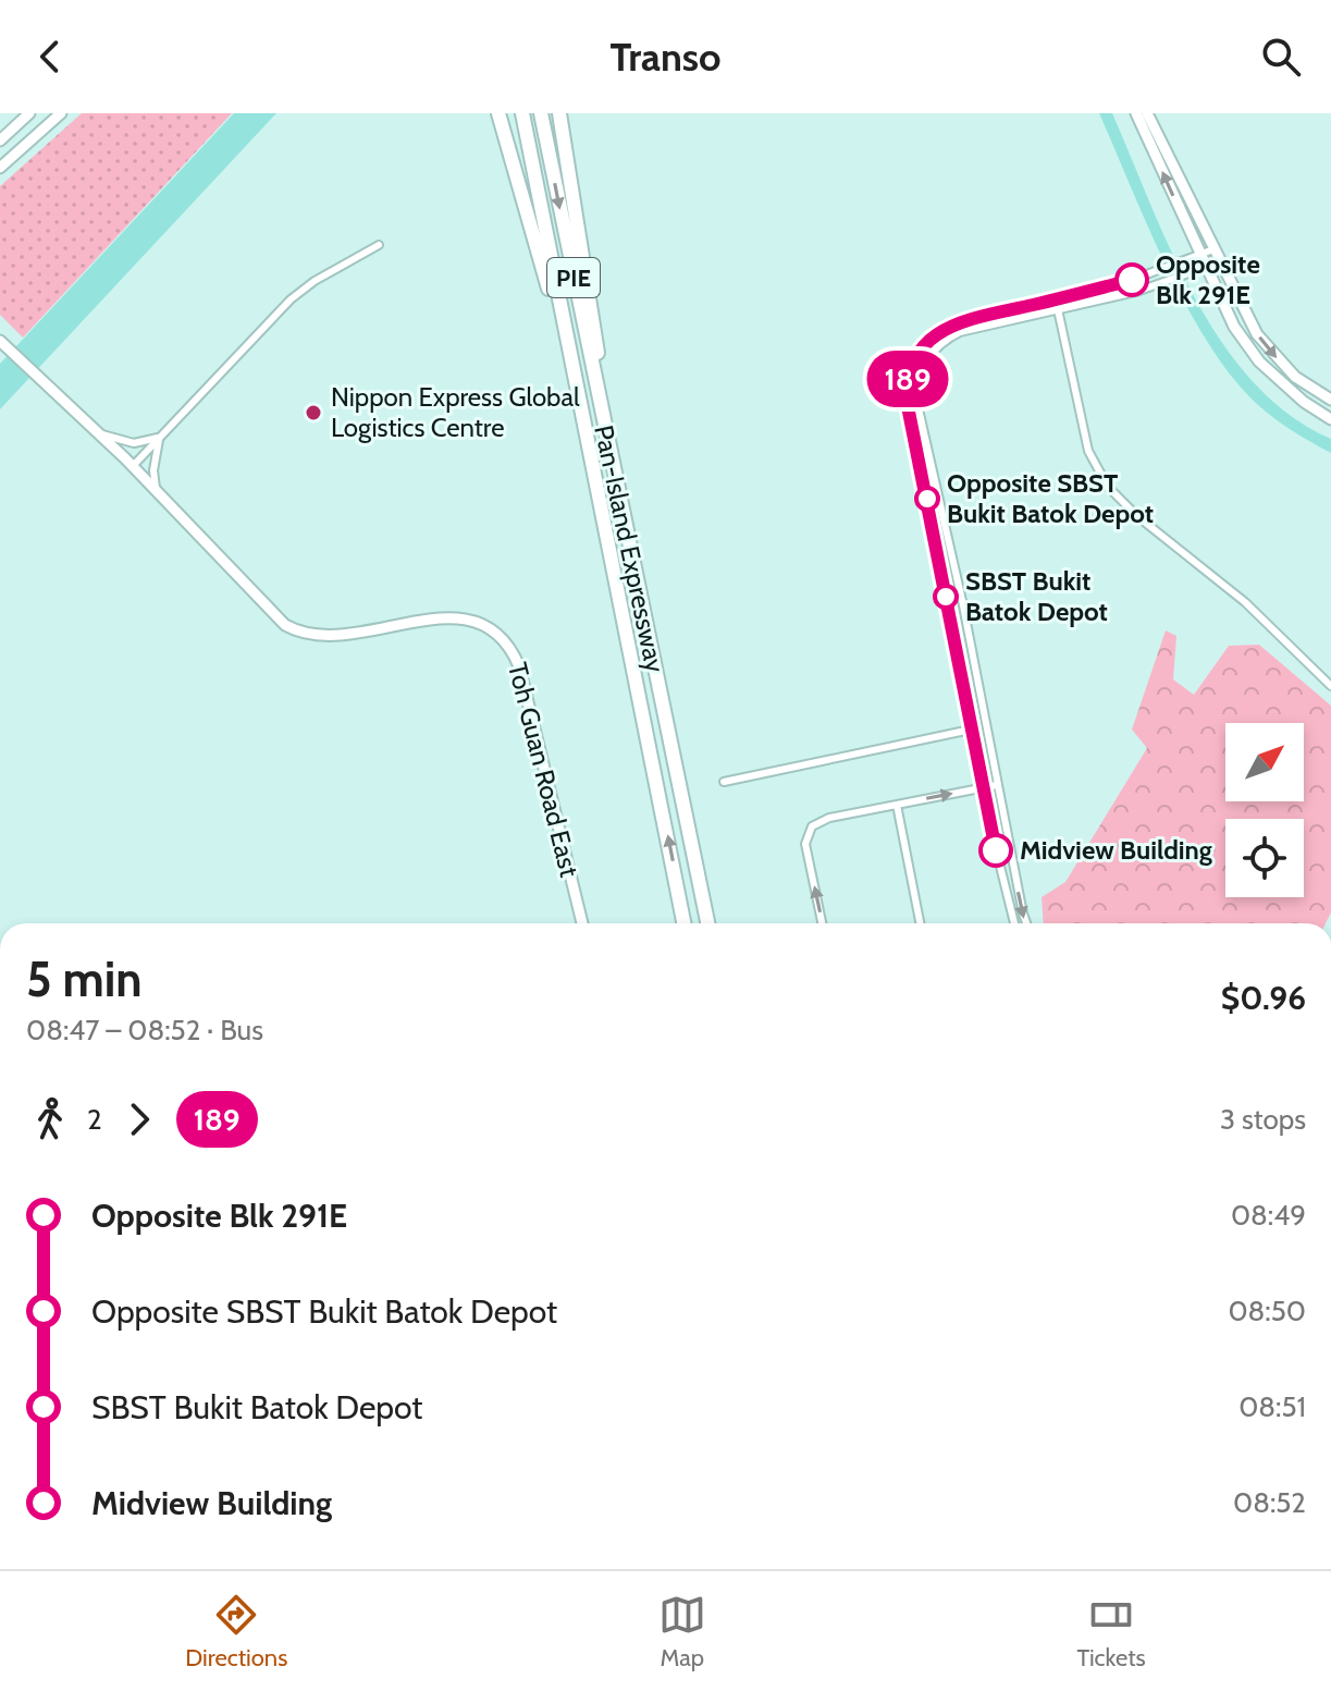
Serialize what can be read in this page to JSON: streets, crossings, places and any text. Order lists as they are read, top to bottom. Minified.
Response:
{"streets":{"highway":["PIE","Pan-Island Expressway"],"street":["Toh Guan Road East"]},"places":["Opposite Blk 291E","Nippon Express Global Logistics Centre","Opposite SBST Bukit Batok Depot","SBST Bukit Batok Depot","Midview Building"],"lines":["bus line 189"],"north":"top right","page":{"header":"Transo","on_map":"189","heading":["5 min","08:47 – 08:52 · Bus","$0.96"],"legs":["2","189","3 stops"],"list":[{"name":"Opposite Blk 291E","value":"08:49"},{"name":"Opposite SBST Bukit Batok Depot","value":"08:50"},{"name":"SBST Bukit Batok Depot","value":"08:51"},{"name":"Midview Building","value":"08:52"}],"tabs":["Directions","Map","Tickets"]}}
